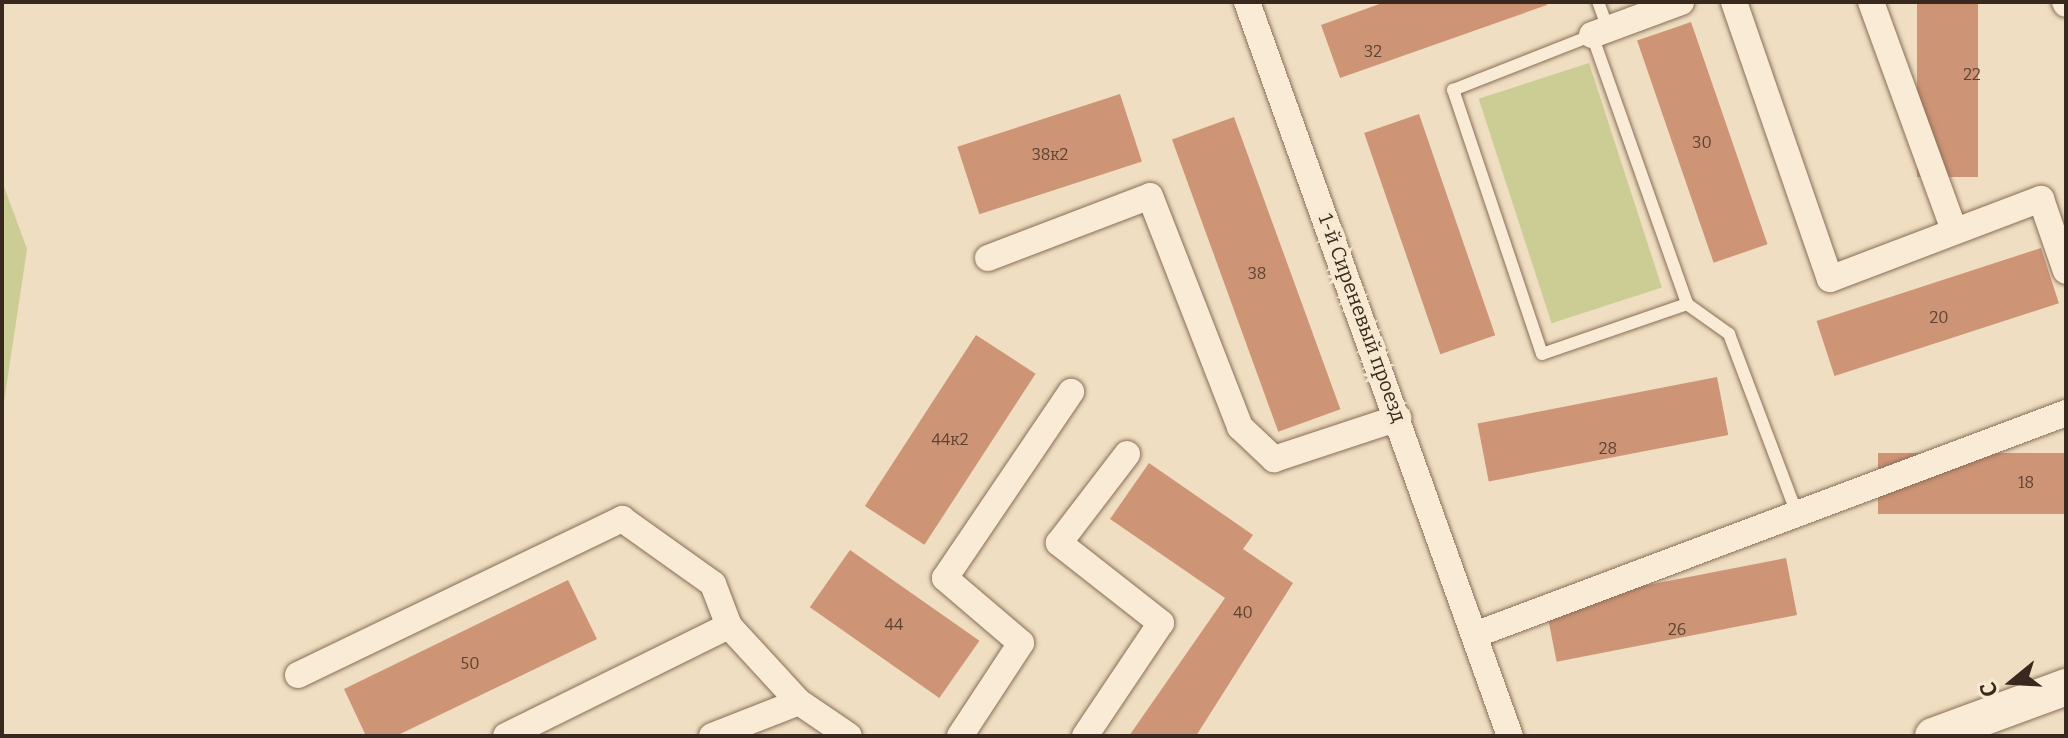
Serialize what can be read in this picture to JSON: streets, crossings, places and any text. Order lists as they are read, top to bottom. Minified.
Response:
{"streets":{"street":["1-й Сиреневый проезд"]},"house_numbers":["32","22","30","38к2","38","20","44к2","28","18","40","44","26","50"],"north":"left"}
